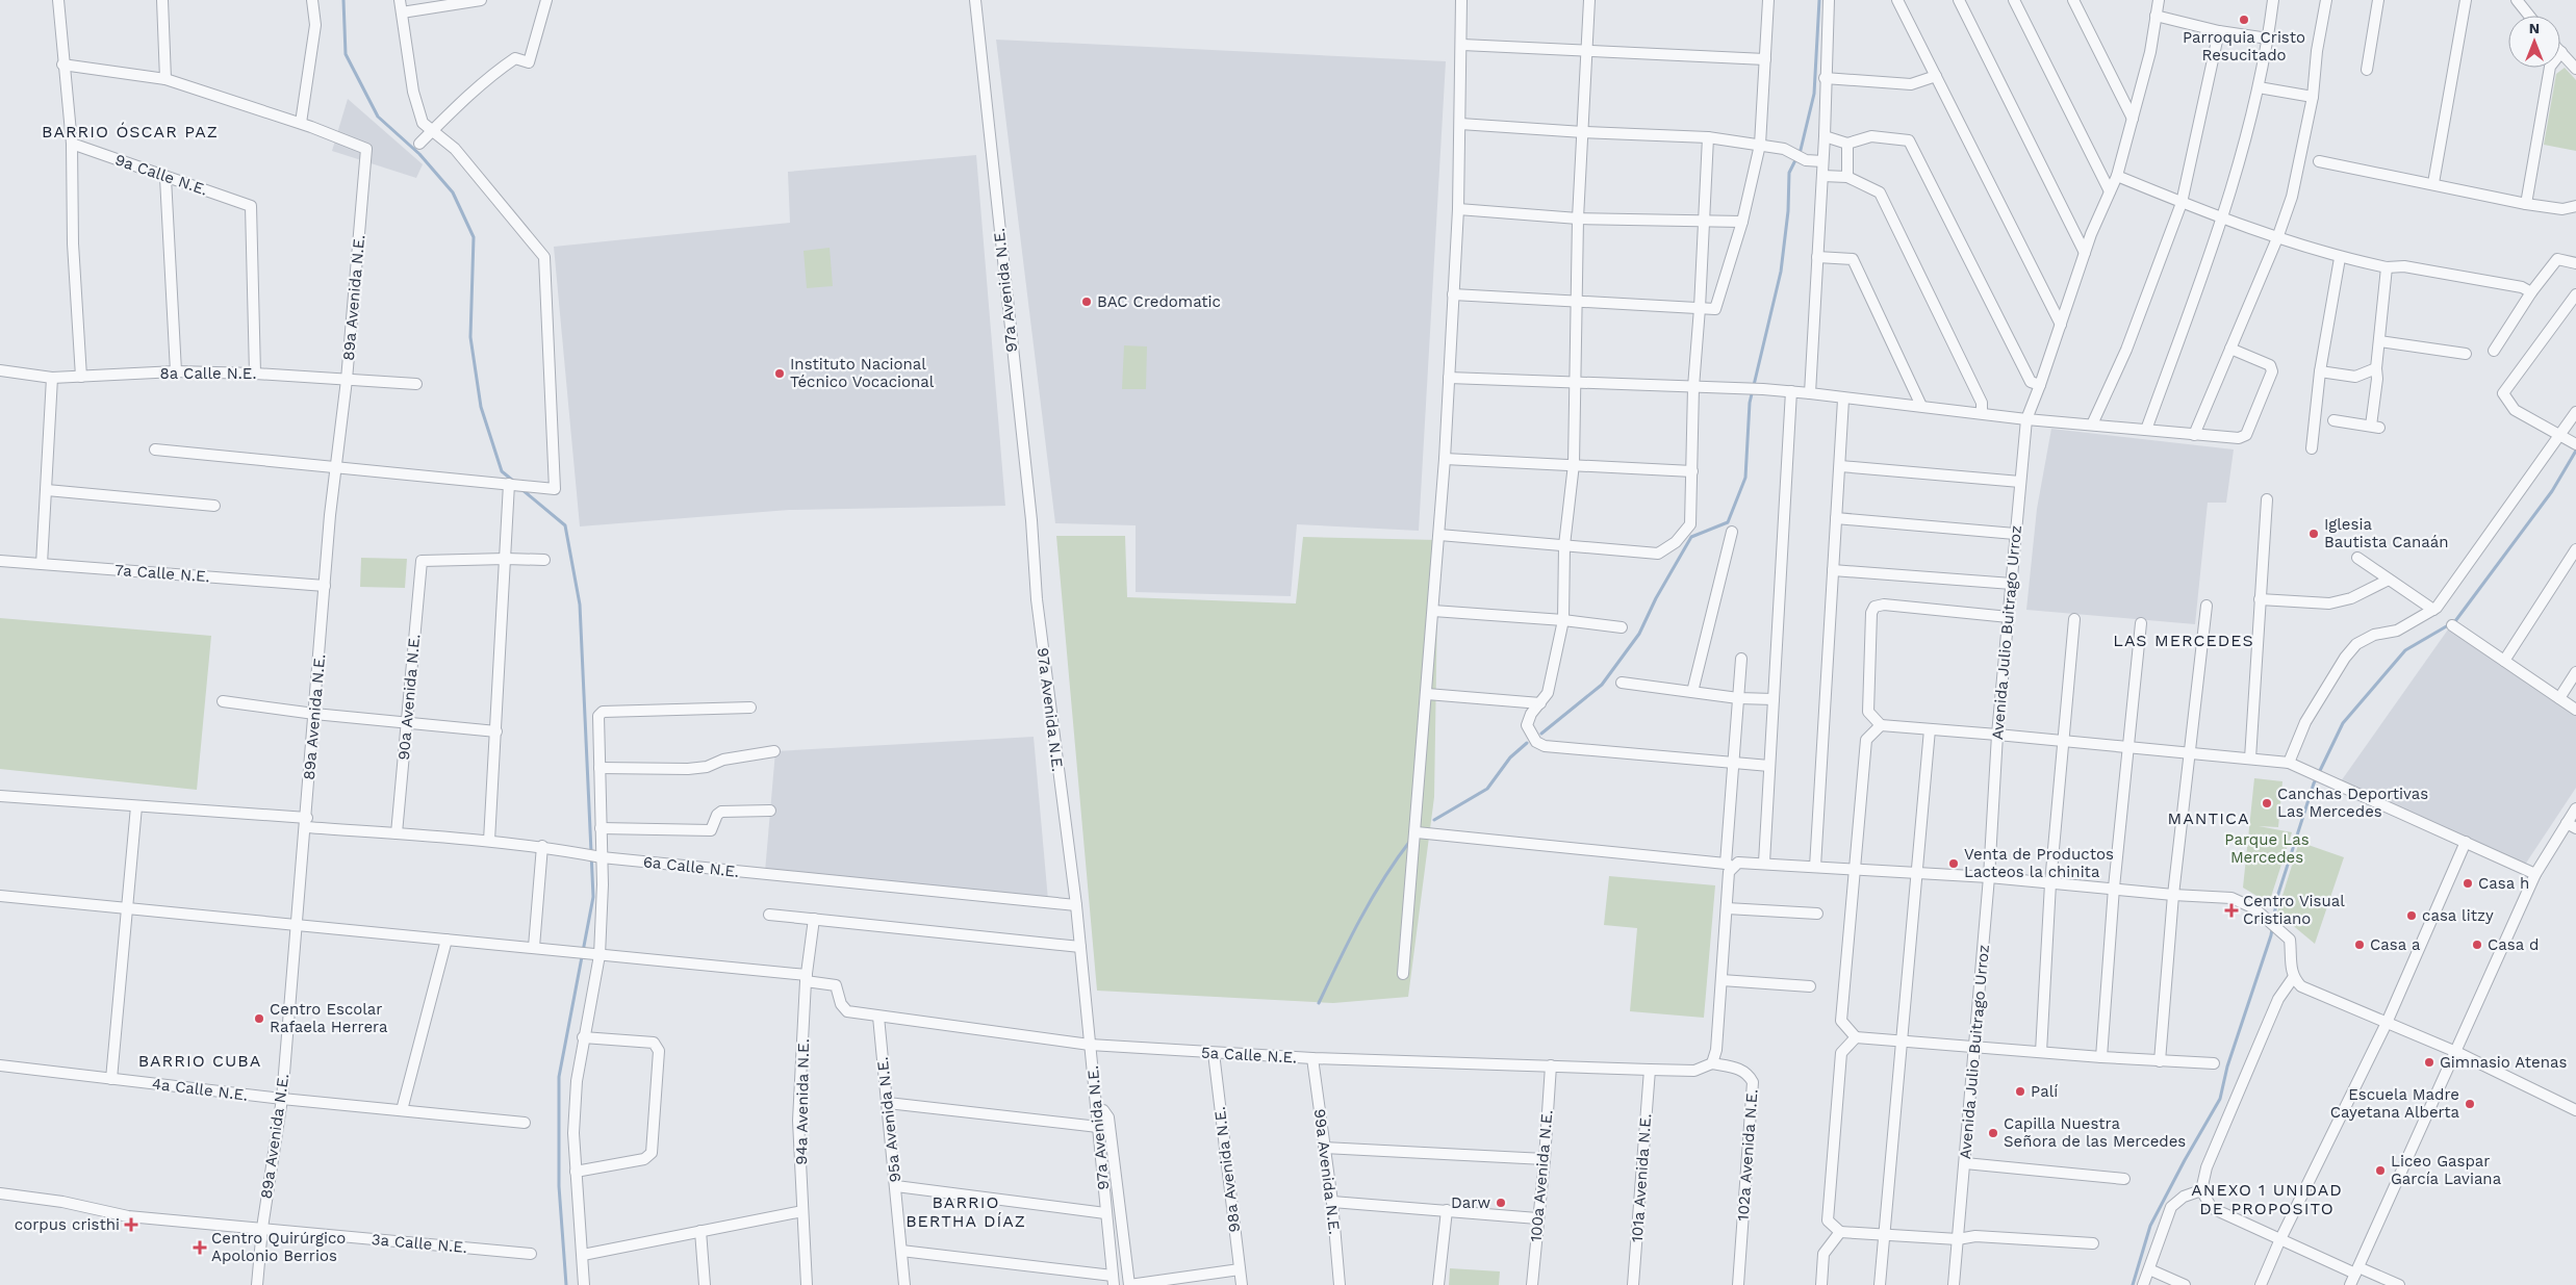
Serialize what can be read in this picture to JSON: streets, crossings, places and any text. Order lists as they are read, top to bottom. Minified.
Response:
{"streets":{"street":["9a Calle N.E.","97a Avenida N.E.","89a Avenida N.E.","8a Calle N.E.","7a Calle N.E.","Avenida Julio Buitrago Urroz","90a Avenida N.E.","6a Calle N.E.","5a Calle N.E.","4a Calle N.E.","94a Avenida N.E.","95a Avenida N.E.","102a Avenida N.E.","98a Avenida N.E.","99a Avenida N.E.","100a Avenida N.E.","101a Avenida N.E.","3a Calle N.E."]},"crossings":[["9a Calle N.E.","8a Calle N.E."],["97a Avenida N.E.","6a Calle N.E."],["97a Avenida N.E.","5a Calle N.E."],["89a Avenida N.E.","8a Calle N.E."],["89a Avenida N.E.","7a Calle N.E."],["89a Avenida N.E.","6a Calle N.E."],["89a Avenida N.E.","4a Calle N.E."],["89a Avenida N.E.","3a Calle N.E."],["90a Avenida N.E.","6a Calle N.E."],["5a Calle N.E.","94a Avenida N.E."],["5a Calle N.E.","95a Avenida N.E."],["5a Calle N.E.","102a Avenida N.E."],["5a Calle N.E.","98a Avenida N.E."],["5a Calle N.E.","99a Avenida N.E."],["5a Calle N.E.","100a Avenida N.E."],["5a Calle N.E.","101a Avenida N.E."]],"districts":["BARRIO ÓSCAR PAZ","LAS MERCEDES","MANTICA","BARRIO CUBA","ANEXO 1 UNIDAD DE PROPOSITO","BARRIO BERTHA DÍAZ"],"parks":["Parque Las Mercedes"],"places":{"other":["Parroquia Cristo Resucitado","BAC Credomatic","Instituto Nacional Técnico Vocacional","Iglesia Bautista Canaán","Canchas Deportivas Las Mercedes","Venta de Productos Lacteos la chinita","Casa h","casa litzy","Casa a","Casa d","Centro Escolar Rafaela Herrera","Gimnasio Atenas","Palí","Escuela Madre Cayetana Alberta","Capilla Nuestra Señora de las Mercedes","Liceo Gaspar García Laviana","Darw"],"health":["Centro Visual Cristiano","corpus cristhi","Centro Quirúrgico Apolonio Berrios"]},"north":"top"}
